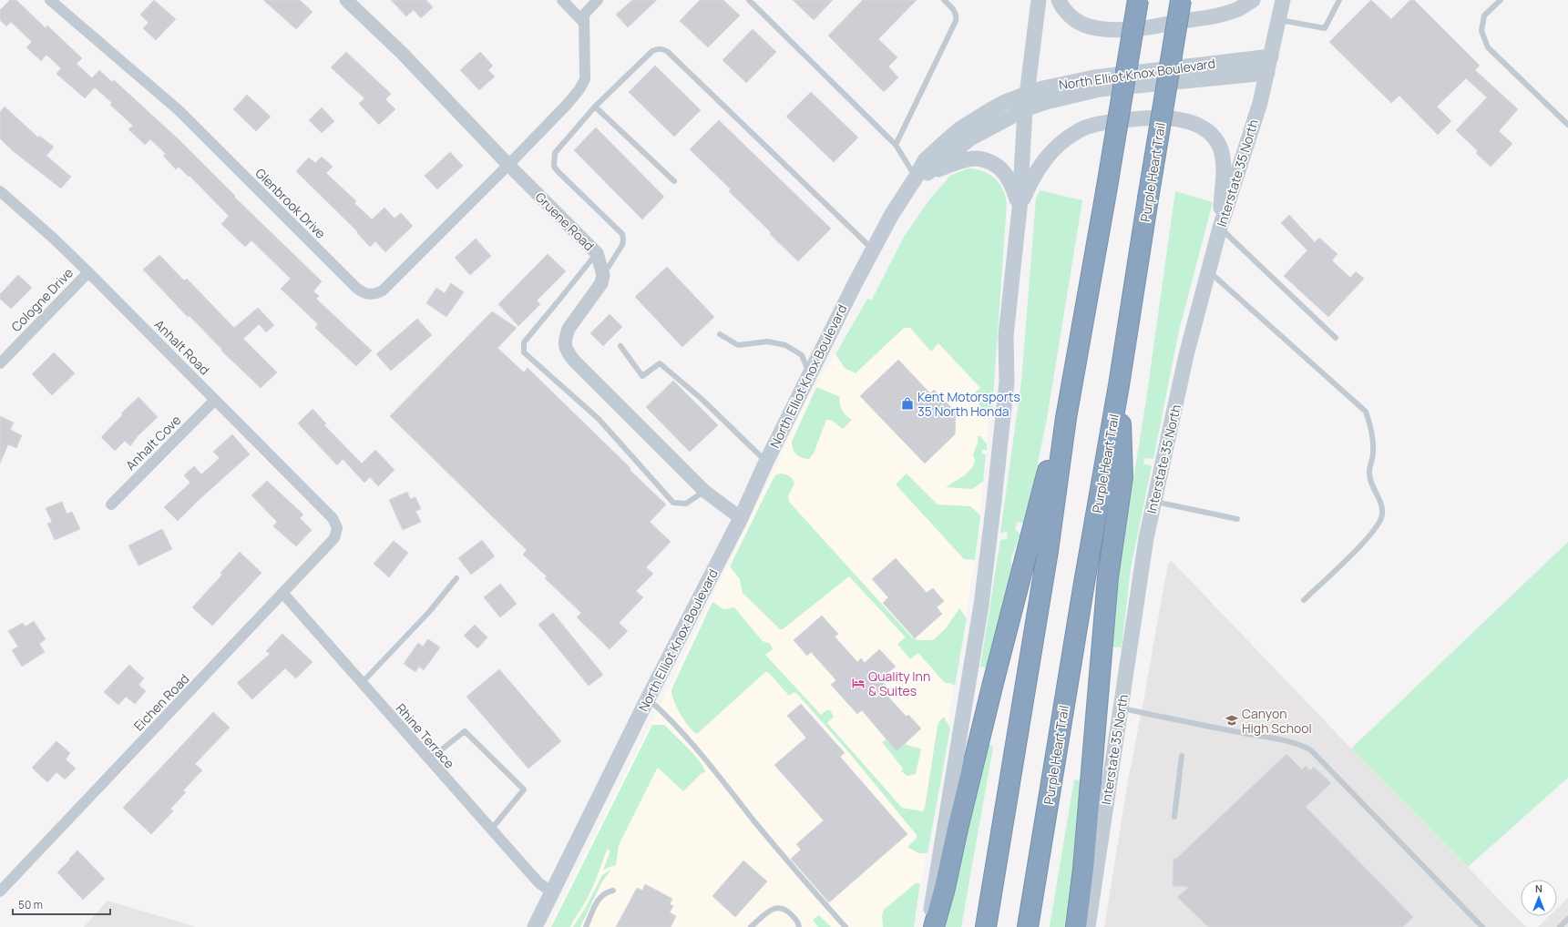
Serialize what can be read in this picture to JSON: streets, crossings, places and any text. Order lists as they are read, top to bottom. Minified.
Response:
{"streets":{"highway":["Purple Heart Trail"],"main road":["North Elliot Knox Boulevard","Interstate 35 North"],"street":["Glenbrook Drive","Gruene Road","Cologne Drive","Anhalt Road","Anhalt Cove","Eichen Road","Rhine Terrace"]},"crossings":[["North Elliot Knox Boulevard","Interstate 35 North"],["North Elliot Knox Boulevard","Rhine Terrace"],["Glenbrook Drive","Gruene Road"],["Cologne Drive","Anhalt Road"],["Anhalt Road","Anhalt Cove"],["Anhalt Road","Eichen Road"],["Eichen Road","Rhine Terrace"]],"places":{"shop":["Kent Motorsports 35 North Honda"],"hotel":["Quality Inn & Suites"],"school or university":["Canyon High School"]},"scale_bar":"50 m","north":"top"}
